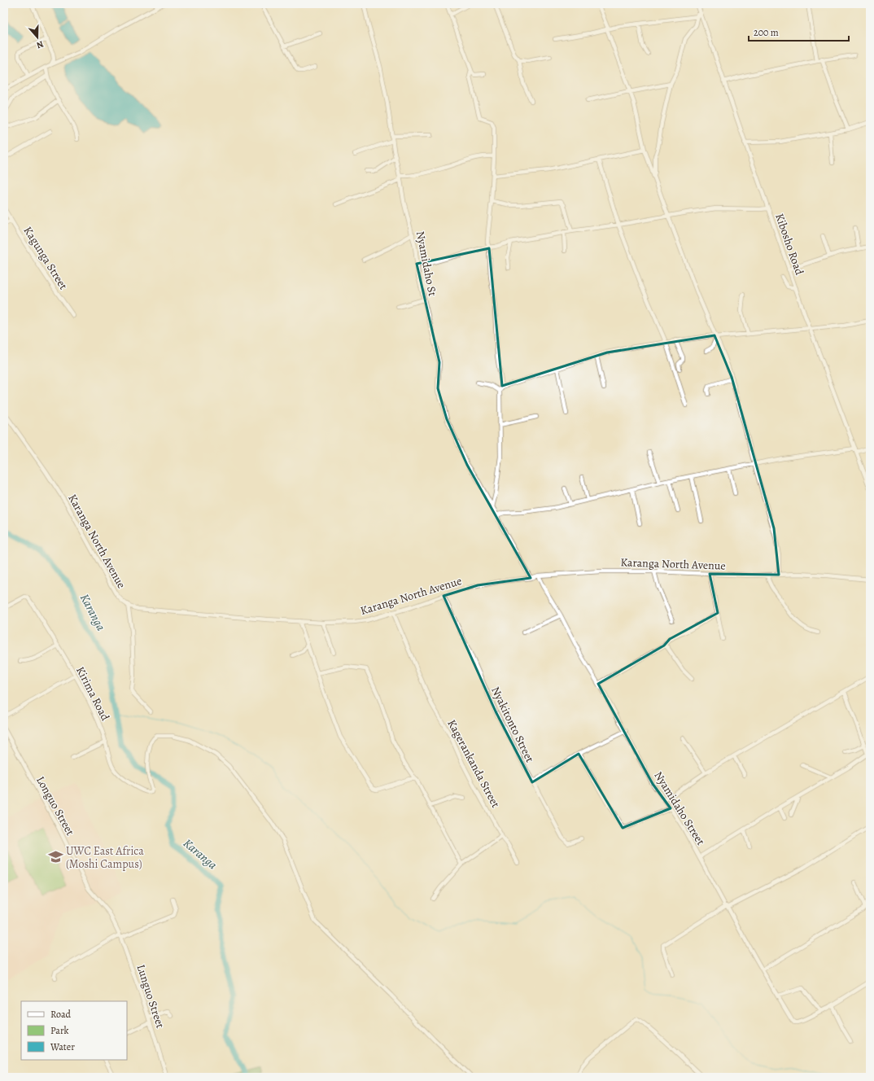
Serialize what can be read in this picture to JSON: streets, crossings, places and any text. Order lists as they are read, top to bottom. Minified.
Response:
{"streets":{"street":["Kibosho Road","Kagunga Street","Nyamidaho St","Karanga North Avenue","Kirima Road","Nyakitonto Street","Kagerankanda Street","Longuo Street","Nyamidaho Street","Lunguo Street"]},"crossings":[["Nyamidaho St","Karanga North Avenue"],["Karanga North Avenue","Nyakitonto Street"],["Karanga North Avenue","Kagerankanda Street"],["Karanga North Avenue","Nyamidaho Street"],["Longuo Street","Lunguo Street"]],"water":["Karanga"],"places":{"school or university":["UWC East Africa (Moshi Campus)"]},"legend":["Road","Park","Water"],"scale_bar":"200 m","north":"bottom"}
